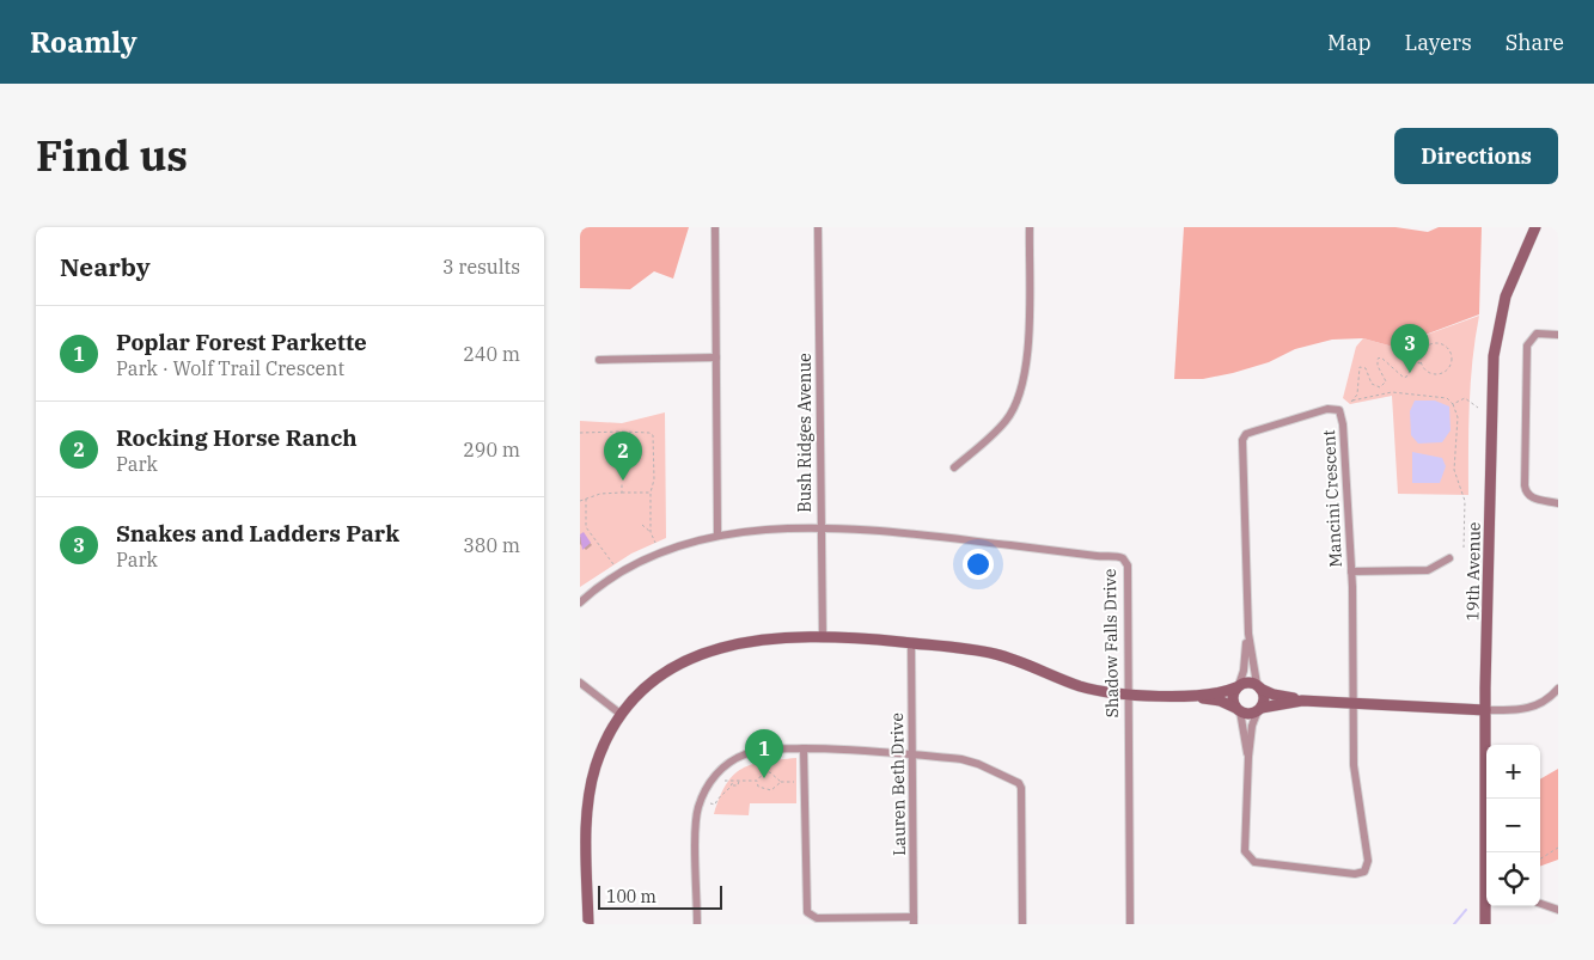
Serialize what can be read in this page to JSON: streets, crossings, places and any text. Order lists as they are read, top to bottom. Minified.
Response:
{"streets":{"street":["Bush Ridges Avenue","Mancini Crescent","19th Avenue","Shadow Falls Drive","Lauren Beth Drive"]},"crossings":[["Bush Ridges Avenue","Shadow Falls Drive"]],"scale_bar":"100 m","page":{"header":"Roamly","nav":["Map","Layers","Share"],"title":"Find us","buttons":"Directions","heading":["Nearby","3 results"],"list":[{"mark":"1","name":"Poplar Forest Parkette","note":"Park · Wolf Trail Crescent","value":"240 m"},{"mark":"2","name":"Rocking Horse Ranch","note":"Park","value":"290 m"},{"mark":"3","name":"Snakes and Ladders Park","note":"Park","value":"380 m"}],"pins":["3","2","1"],"map_buttons":["+","−"],"scale":"100 m"}}
